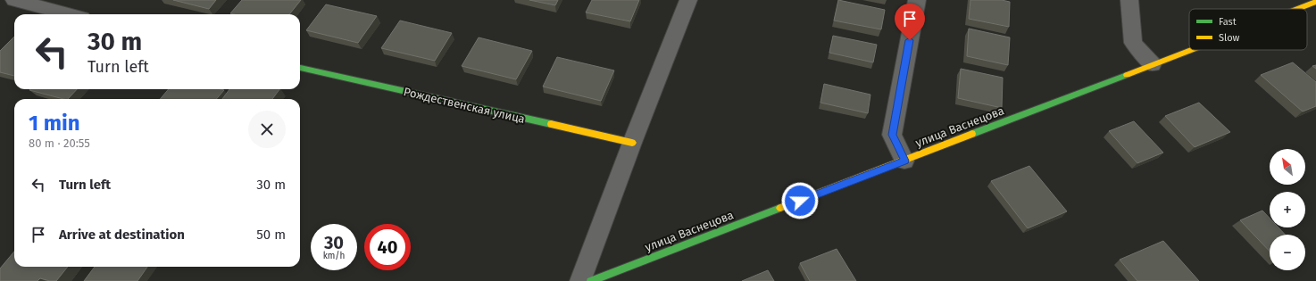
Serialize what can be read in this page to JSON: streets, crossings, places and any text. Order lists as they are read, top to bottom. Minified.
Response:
{"streets":{"street":["Рождественская улица","улица Васнецова"]},"legend":["Fast","Slow"],"north":"top left","page":{"turn":["30 m","Turn left"],"heading":["1 min","80 m · 20:55"],"map_buttons":["+","−"],"list":[{"name":"Turn left","value":"30 m"},{"name":"Arrive at destination","value":"50 m"}],"speed":"30 km/h","limit":"40"}}
